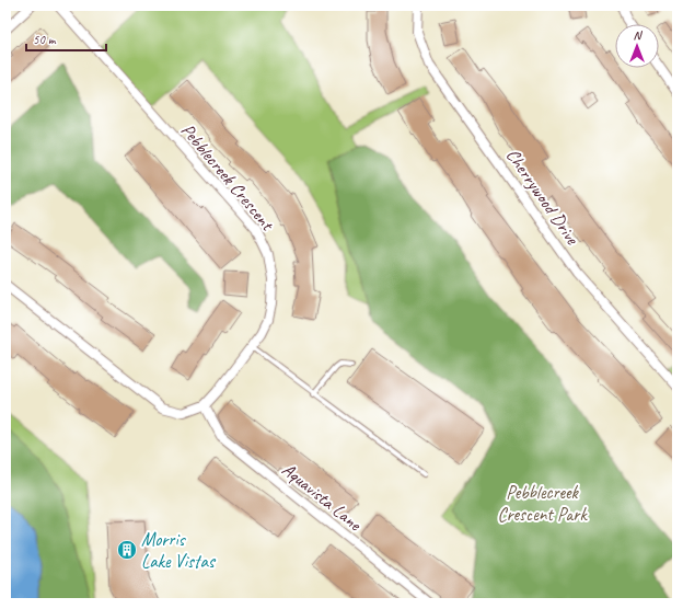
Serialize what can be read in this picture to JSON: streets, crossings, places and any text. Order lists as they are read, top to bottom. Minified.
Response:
{"streets":{"street":["Pebblecreek Crescent","Cherrywood Drive","Aquavista Lane"]},"crossings":[["Pebblecreek Crescent","Aquavista Lane"]],"parks":["Pebblecreek Crescent Park"],"places":{"building":["Morris Lake Vistas"]},"scale_bar":"50 m","north":"top"}
